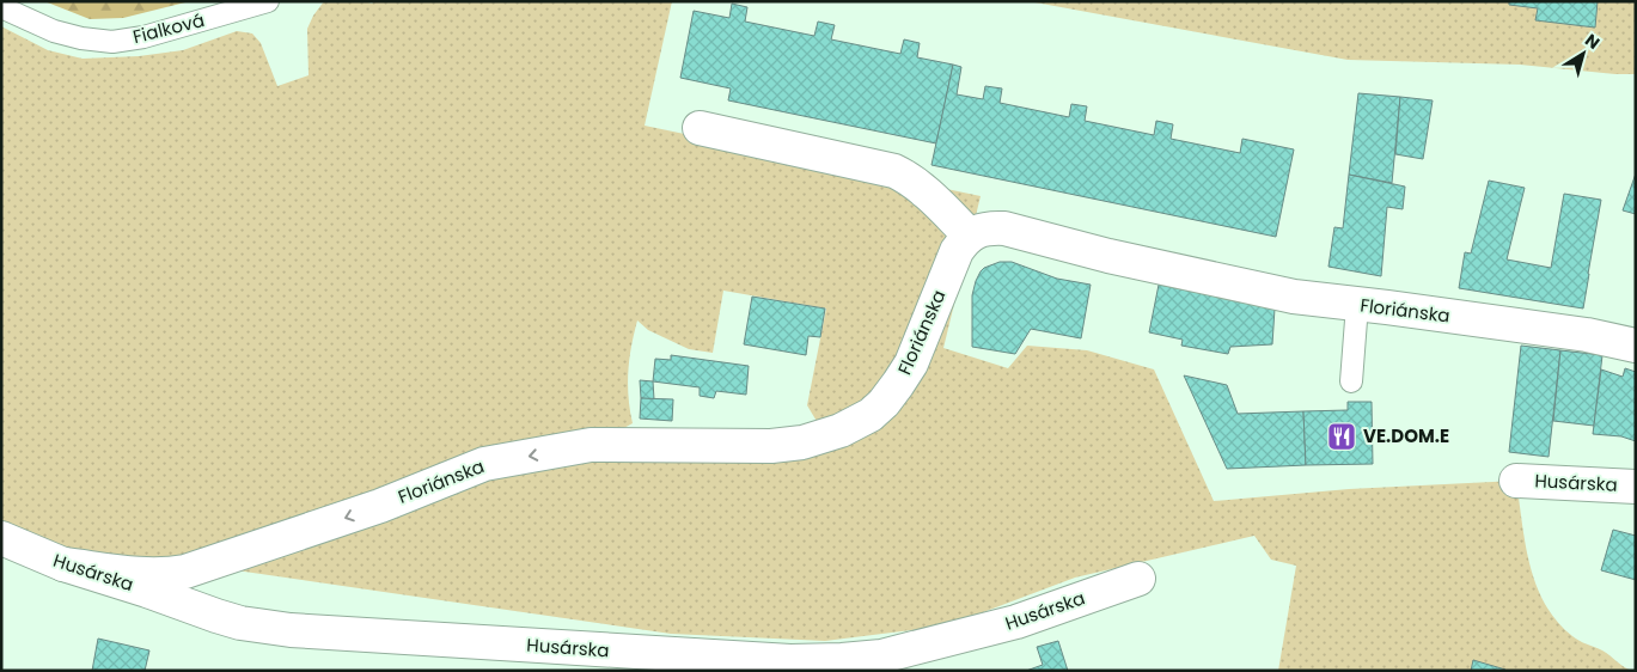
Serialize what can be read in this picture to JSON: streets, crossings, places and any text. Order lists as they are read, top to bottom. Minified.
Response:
{"streets":{"street":["Floriánska","Husárska"],"lane":["Fialková"]},"crossings":[["Floriánska","Husárska"]],"one_way":["Floriánska"],"places":{"restaurant":["VE.DOM.E"]},"north":"top right"}
